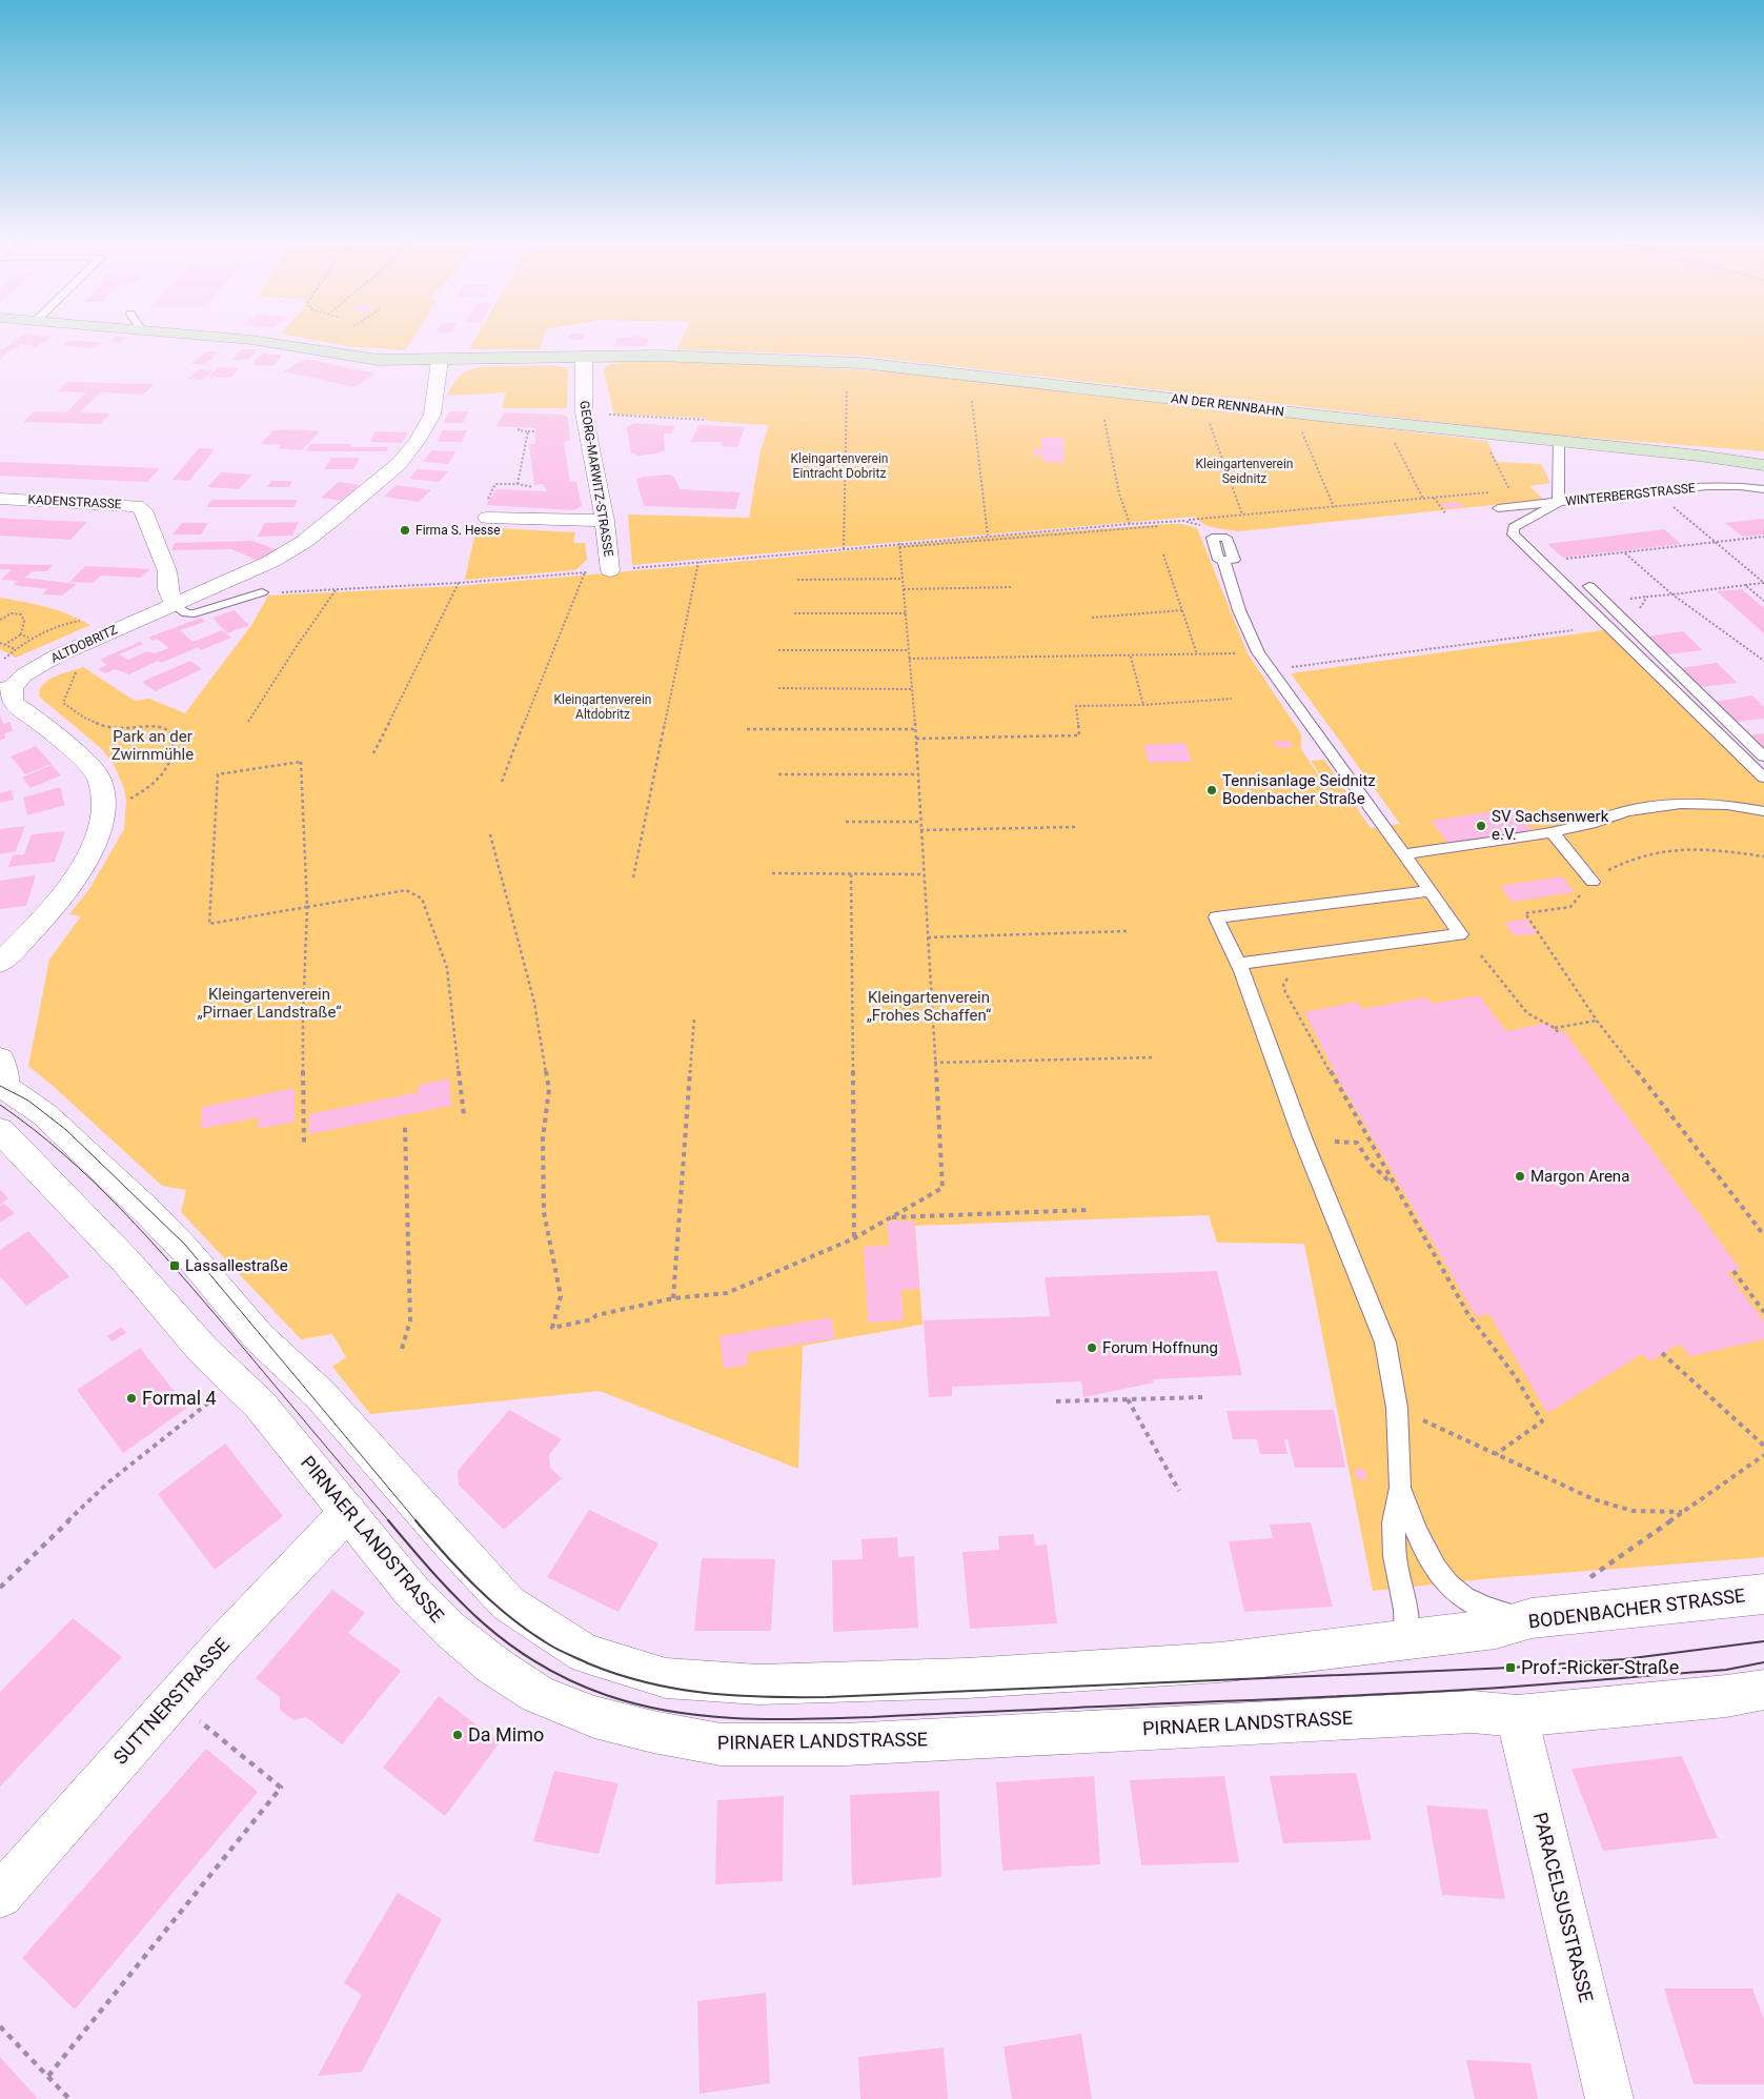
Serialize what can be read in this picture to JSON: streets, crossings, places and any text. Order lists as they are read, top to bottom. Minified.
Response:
{"streets":{"main road":["AN DER RENNBAHN"],"street":["GEORG-MARWITZ-STRASSE","KADENSTRASSE","ALTDOBRITZ","PIRNAER LANDSTRASSE","BODENBACHER STRASSE","SUTTNERSTRASSE","PARACELSUSSTRASSE"],"lane":["WINTERBERGSTRASSE"]},"crossings":[["AN DER RENNBAHN","GEORG-MARWITZ-STRASSE"],["AN DER RENNBAHN","ALTDOBRITZ"],["KADENSTRASSE","ALTDOBRITZ"],["PIRNAER LANDSTRASSE","SUTTNERSTRASSE"],["PIRNAER LANDSTRASSE","PARACELSUSSTRASSE"]],"parks":["Kleingartenverein Eintracht Dobritz","Kleingartenverein Seidnitz","Kleingartenverein Altdobritz","Park an der Zwirnmühle","Kleingartenverein „Pirnaer Landstraße“","Kleingartenverein „Frohes Schaffen“"],"places":{"other":["Firma S. Hesse","Tennisanlage Seidnitz Bodenbacher Straße","SV Sachsenwerk e.V.","Margon Arena","Forum Hoffnung","Formal 4","Da Mimo"],"transit":["Lassallestraße","Prof.-Ricker-Straße"]}}
